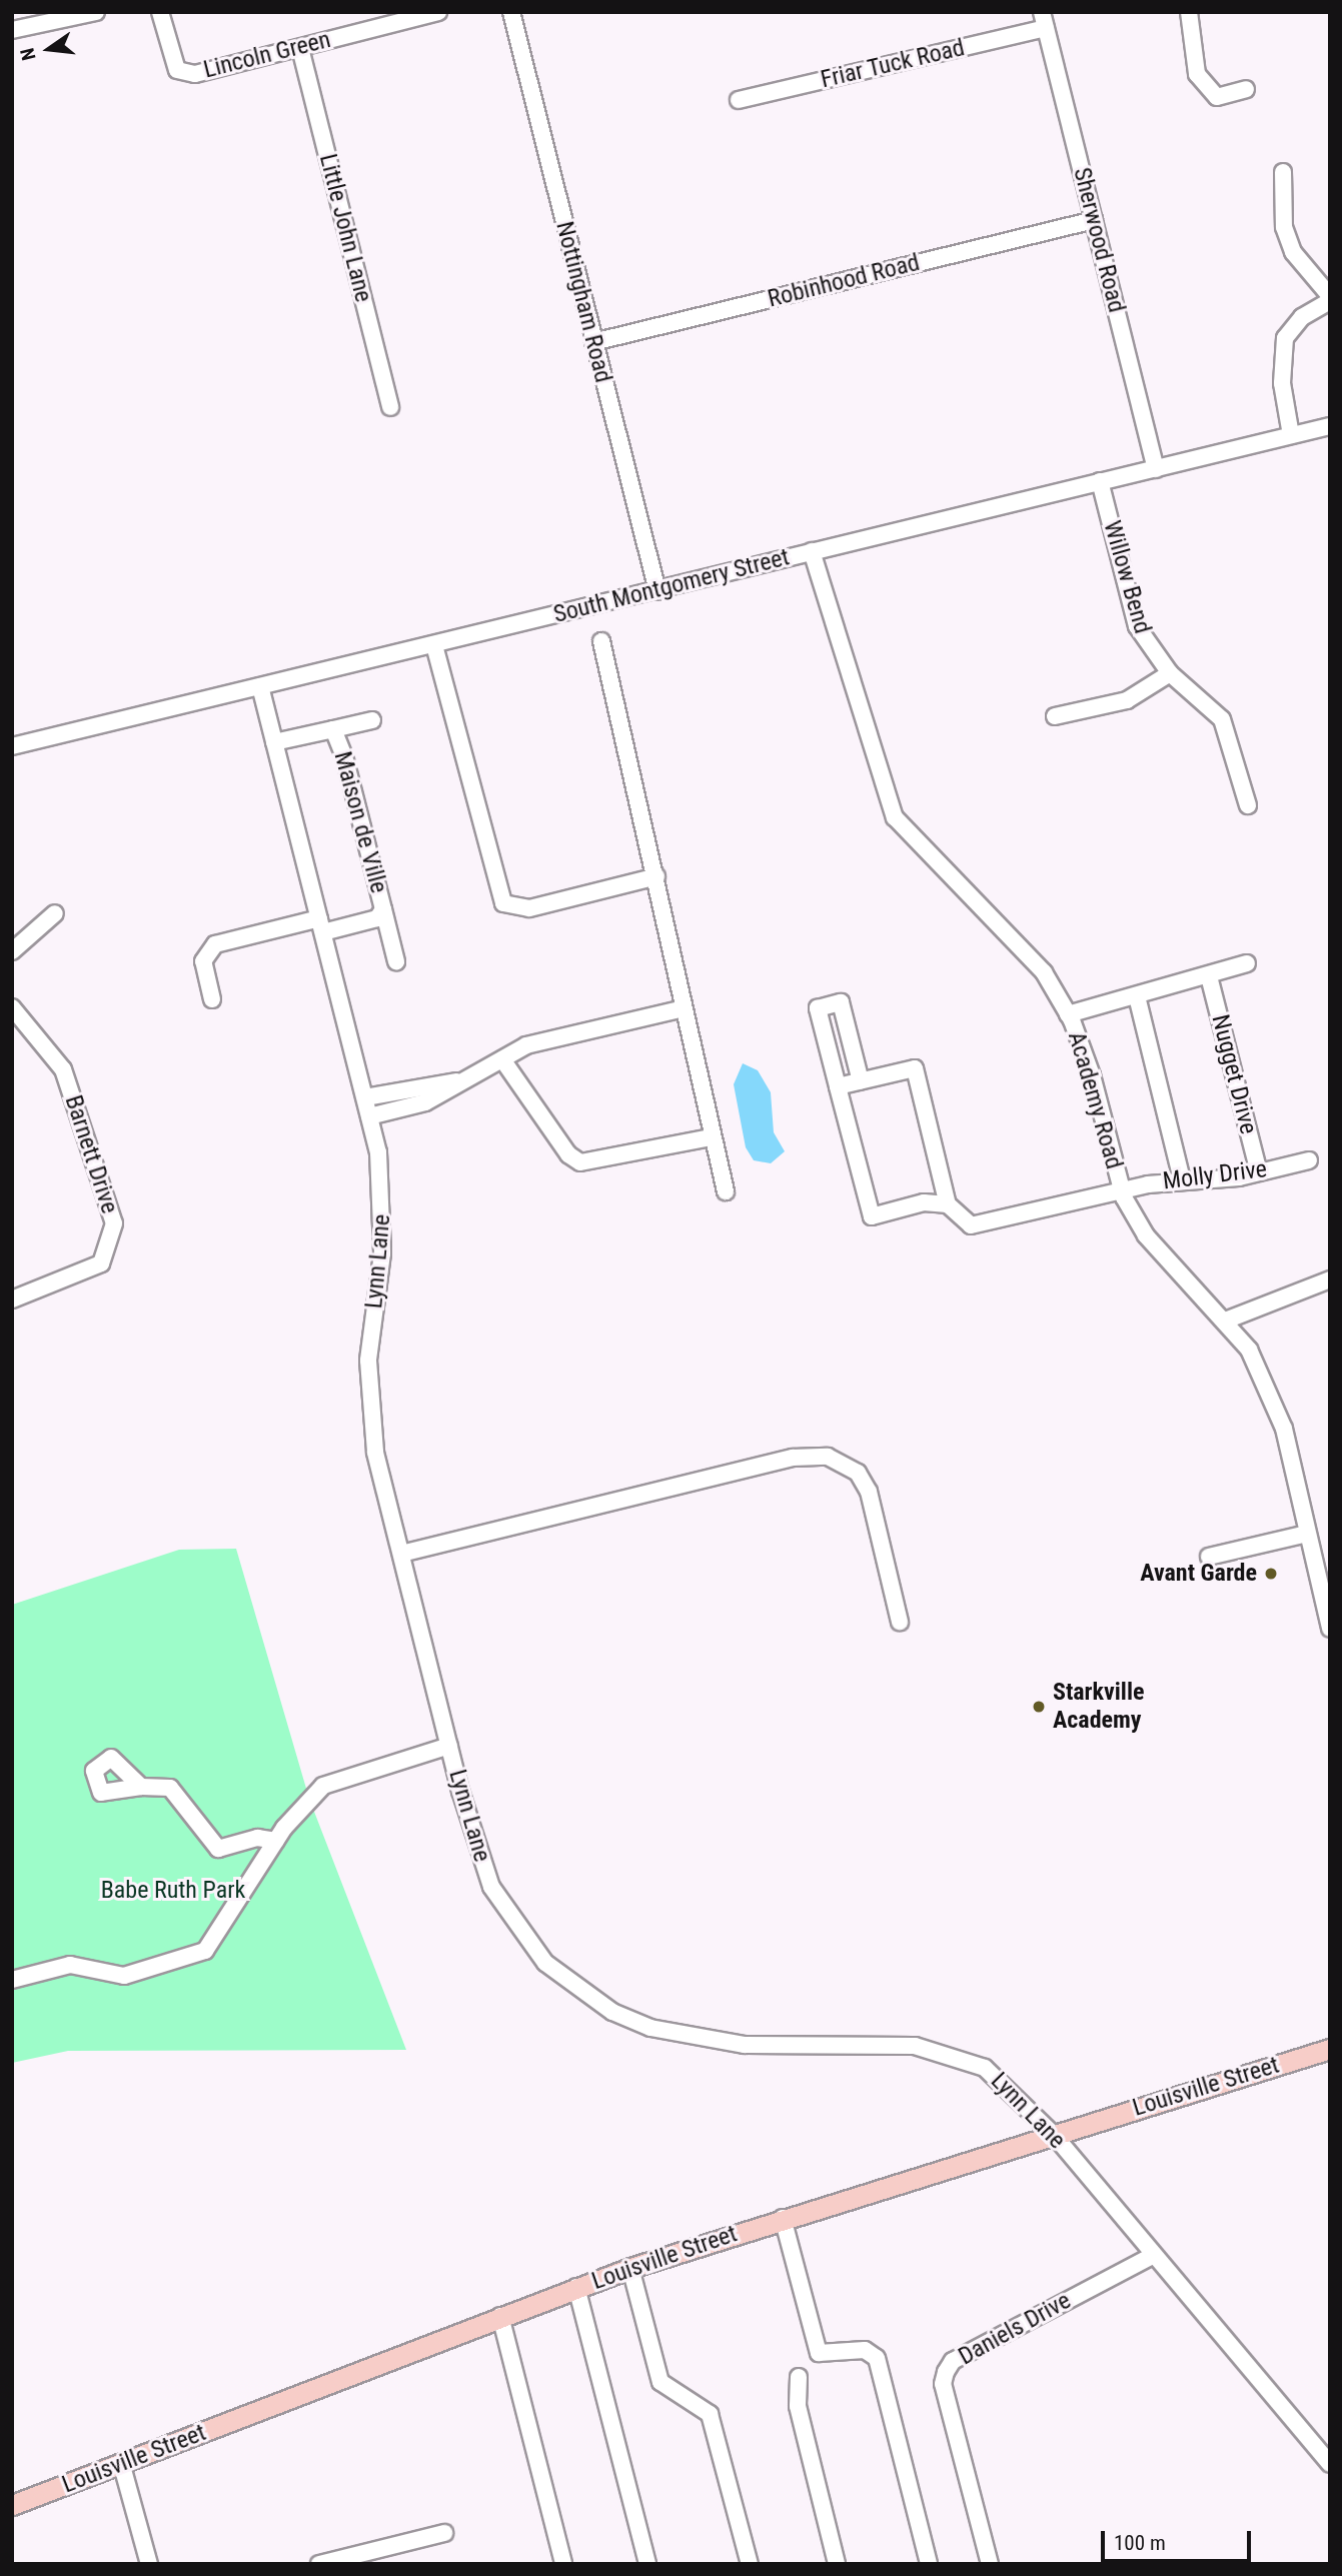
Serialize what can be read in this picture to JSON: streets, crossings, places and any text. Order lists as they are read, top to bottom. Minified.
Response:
{"streets":{"main road":["Louisville Street"],"street":["Lincoln Green","Friar Tuck Road","Little John Lane","Sherwood Road","Robinhood Road","Nottingham Road","Willow Bend","South Montgomery Street","Maison de Ville","Nugget Drive","Academy Road","Barnett Drive","Molly Drive","Lynn Lane","Daniels Drive"]},"crossings":[["Lincoln Green","Little John Lane"],["Friar Tuck Road","Sherwood Road"],["Sherwood Road","Robinhood Road"],["Sherwood Road","South Montgomery Street"],["Robinhood Road","Nottingham Road"],["Nottingham Road","South Montgomery Street"],["Willow Bend","South Montgomery Street"],["South Montgomery Street","Academy Road"],["South Montgomery Street","Lynn Lane"],["Maison de Ville","Lynn Lane"],["Nugget Drive","Molly Drive"],["Academy Road","Molly Drive"],["Lynn Lane","Louisville Street"],["Lynn Lane","Daniels Drive"]],"parks":["Babe Ruth Park"],"places":["Avant Garde","Starkville Academy"],"scale_bar":"100 m","north":"left"}
